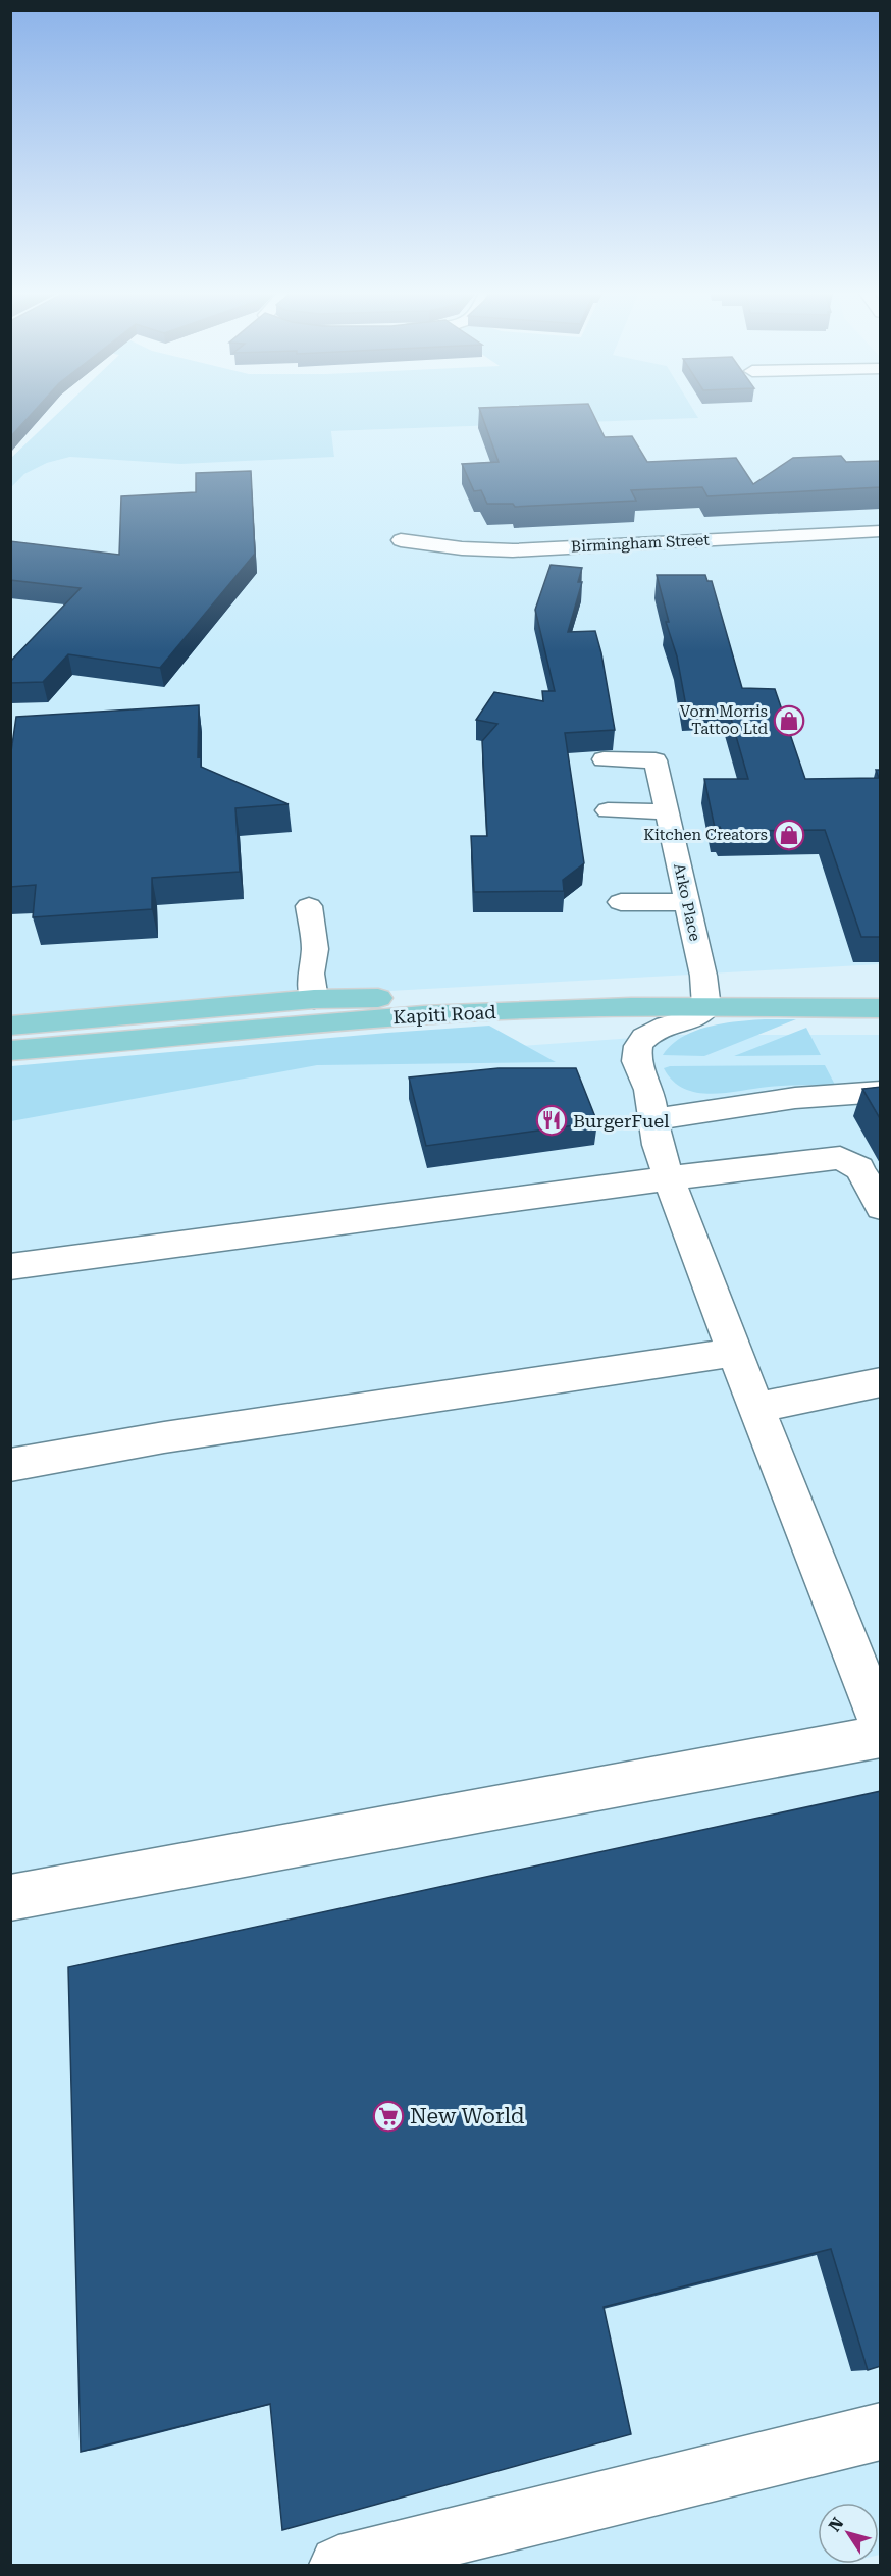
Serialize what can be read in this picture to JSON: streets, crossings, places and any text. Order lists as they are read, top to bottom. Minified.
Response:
{"streets":{"main road":["Kapiti Road"],"street":["Birmingham Street","Arko Place"]},"crossings":[["Arko Place","Kapiti Road"]],"places":{"shop":["Vorn Morris Tattoo Ltd","Kitchen Creators"],"restaurant":["BurgerFuel"],"supermarket":["New World"]},"north":"top left"}
